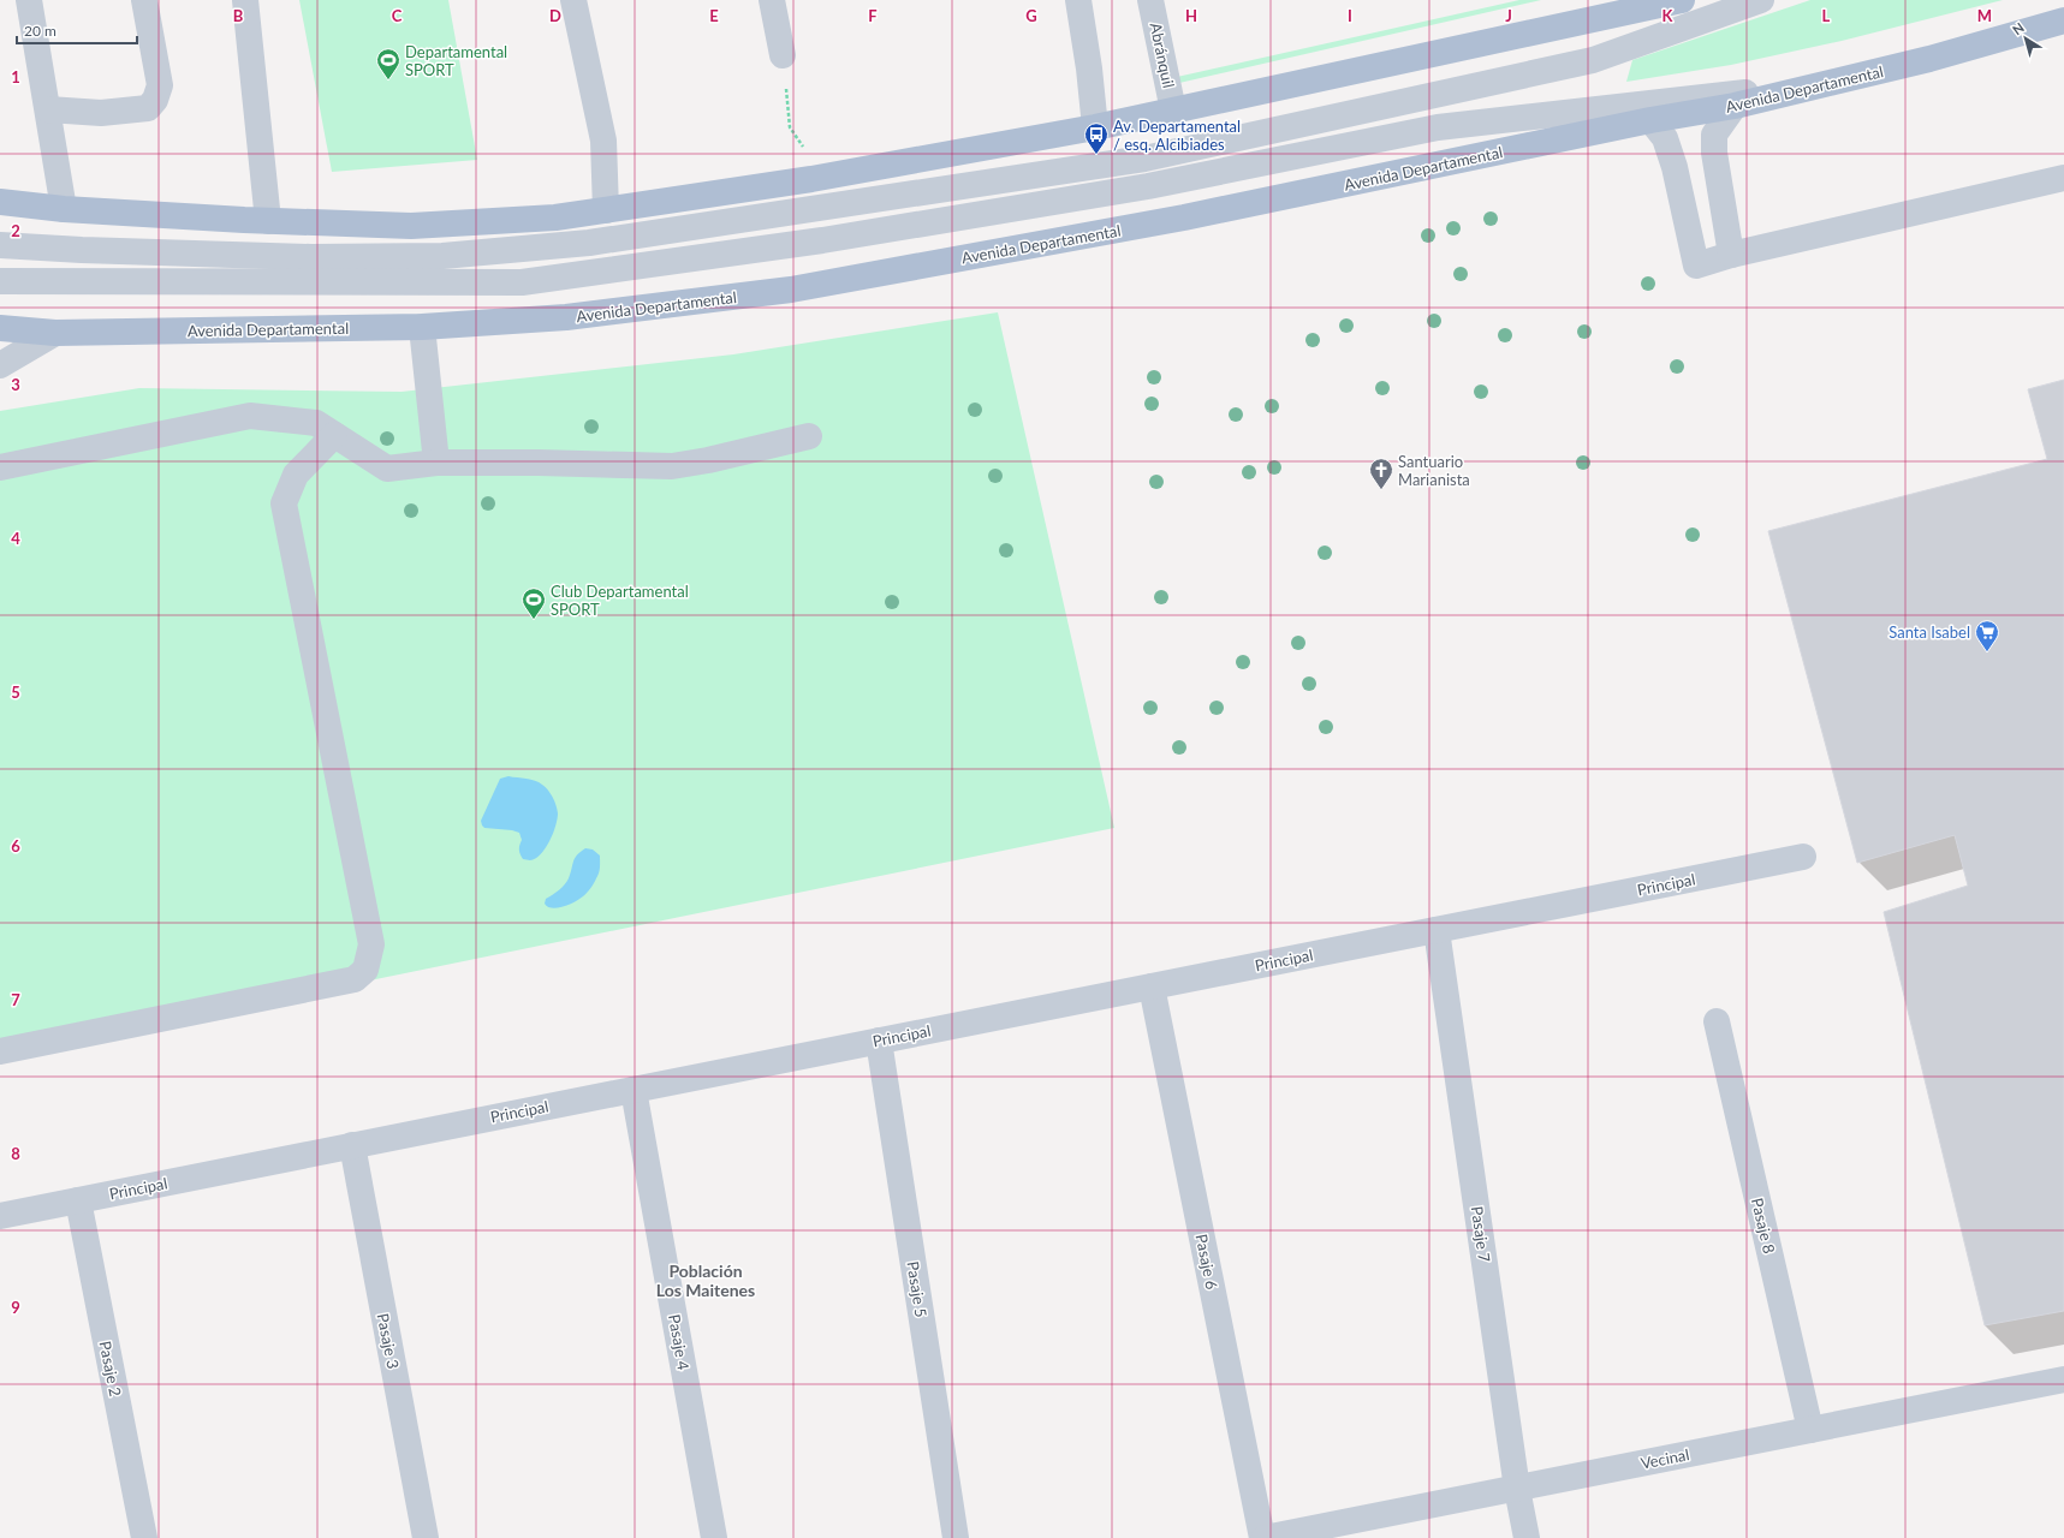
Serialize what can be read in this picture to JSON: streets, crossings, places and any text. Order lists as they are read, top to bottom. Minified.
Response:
{"streets":{"main road":["Avenida Departamental"],"street":["Abránquil","Principal","Pasaje 8","Pasaje 7","Pasaje 6","Pasaje 5","Pasaje 3","Pasaje 4","Pasaje 2","Vecinal"]},"crossings":[["Principal","Pasaje 7"],["Principal","Pasaje 6"],["Principal","Pasaje 5"],["Principal","Pasaje 3"],["Principal","Pasaje 4"],["Principal","Pasaje 2"],["Pasaje 8","Vecinal"],["Pasaje 7","Vecinal"],["Pasaje 6","Vecinal"]],"districts":["Población Los Maitenes"],"places":{"sports":["Departamental SPORT","Club Departamental SPORT"],"bus stop":["Av. Departamental / esq. Alcibiades"],"church":["Santuario Marianista"],"supermarket":["Santa Isabel"]},"scale_bar":"20 m","north":"top left","grid":{"columns":["B","C","D","E","F","G","H","I","J","K","L","M"],"rows":["1","2","3","4","5","6","7","8","9"]}}
